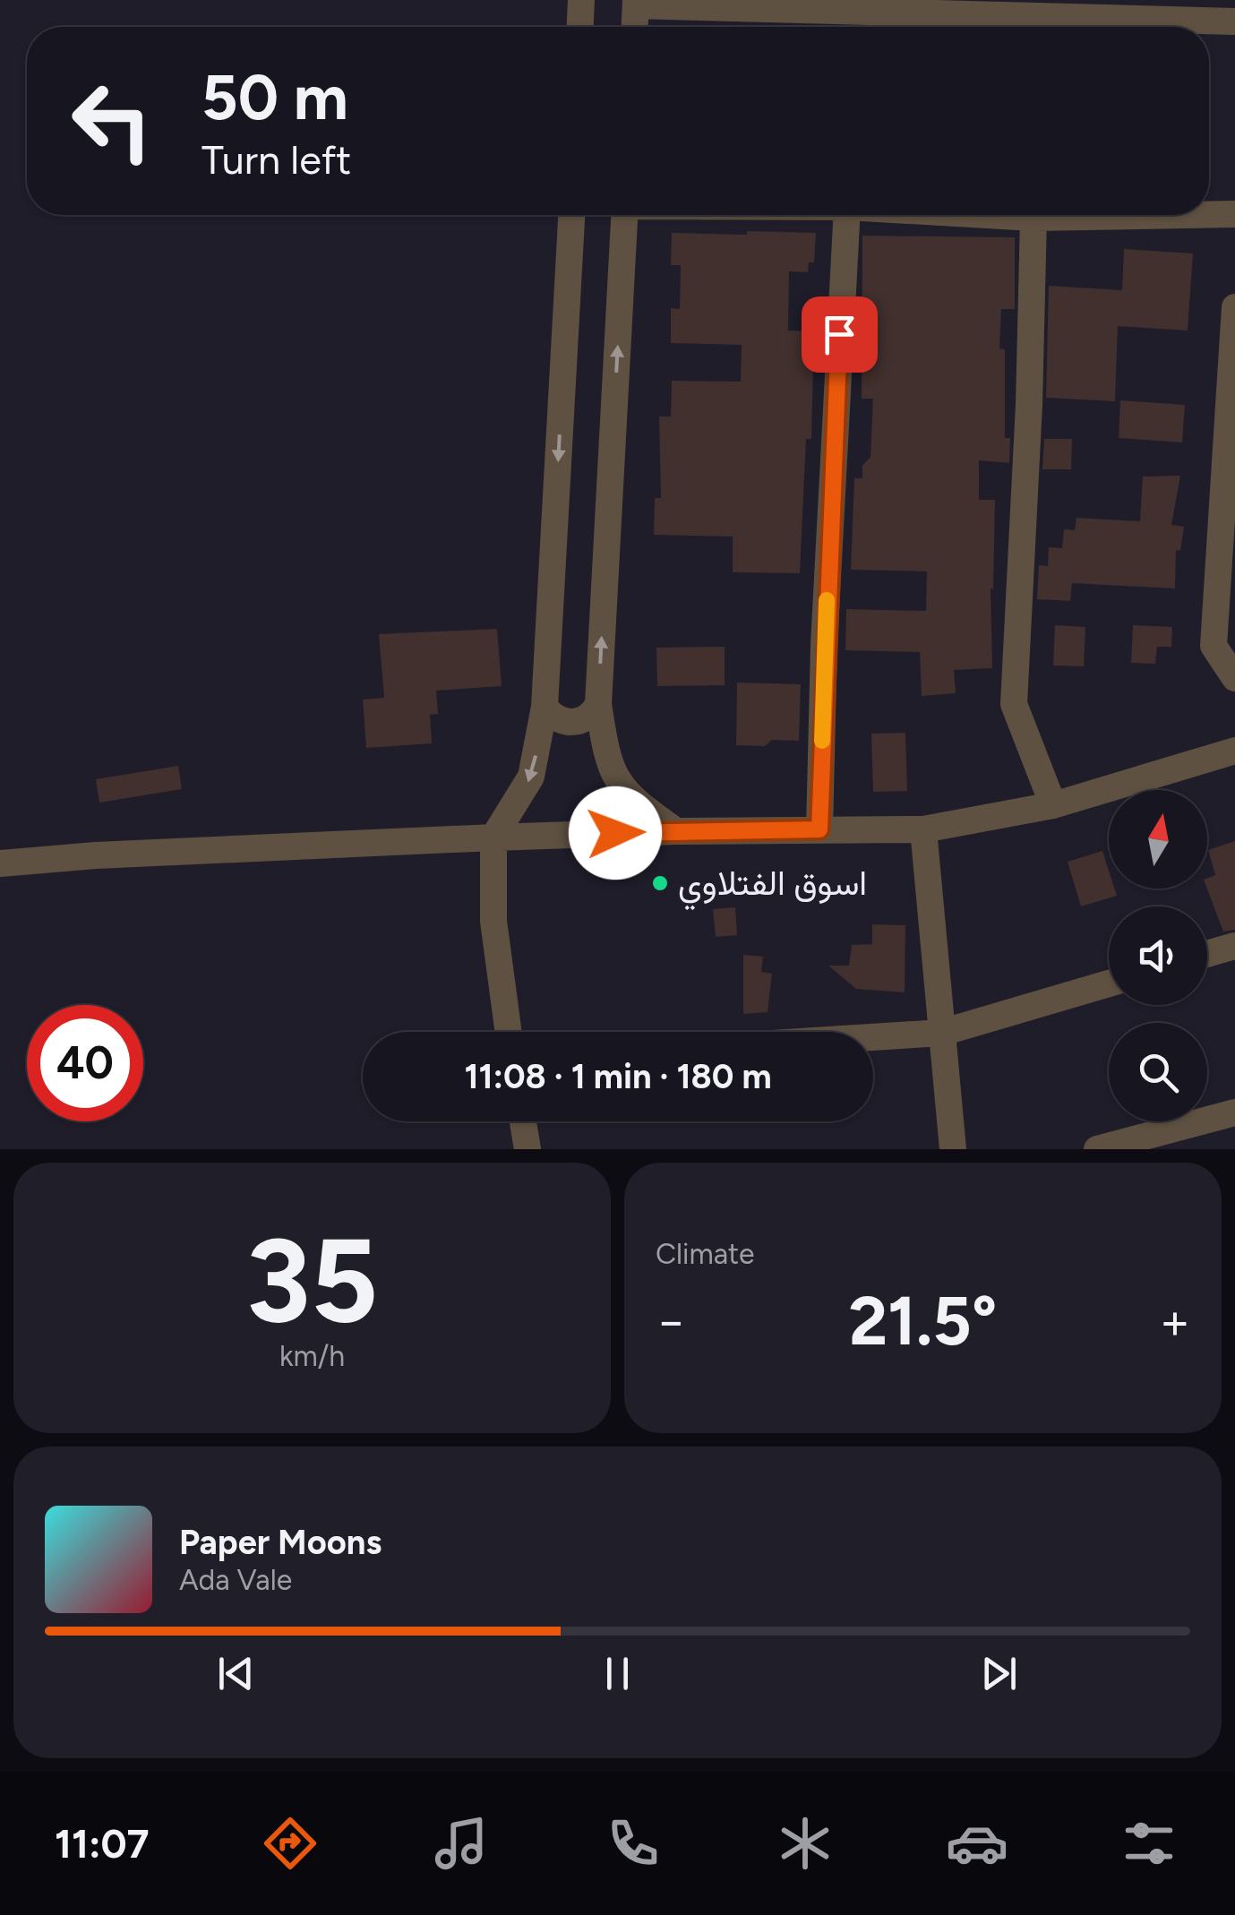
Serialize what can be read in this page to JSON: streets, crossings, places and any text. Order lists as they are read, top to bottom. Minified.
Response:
{"places":["اسوق الفتلاوي"],"north":"top","page":{"turn":["50 m","Turn left"],"limit":"40","trip":"11:08 · 1 min · 180 m","tile":[["35","km/h"],"Climate"],"heat":["−","21.5°","+"],"song":["Paper Moons","Ada Vale"],"tabs":"11:07"}}
